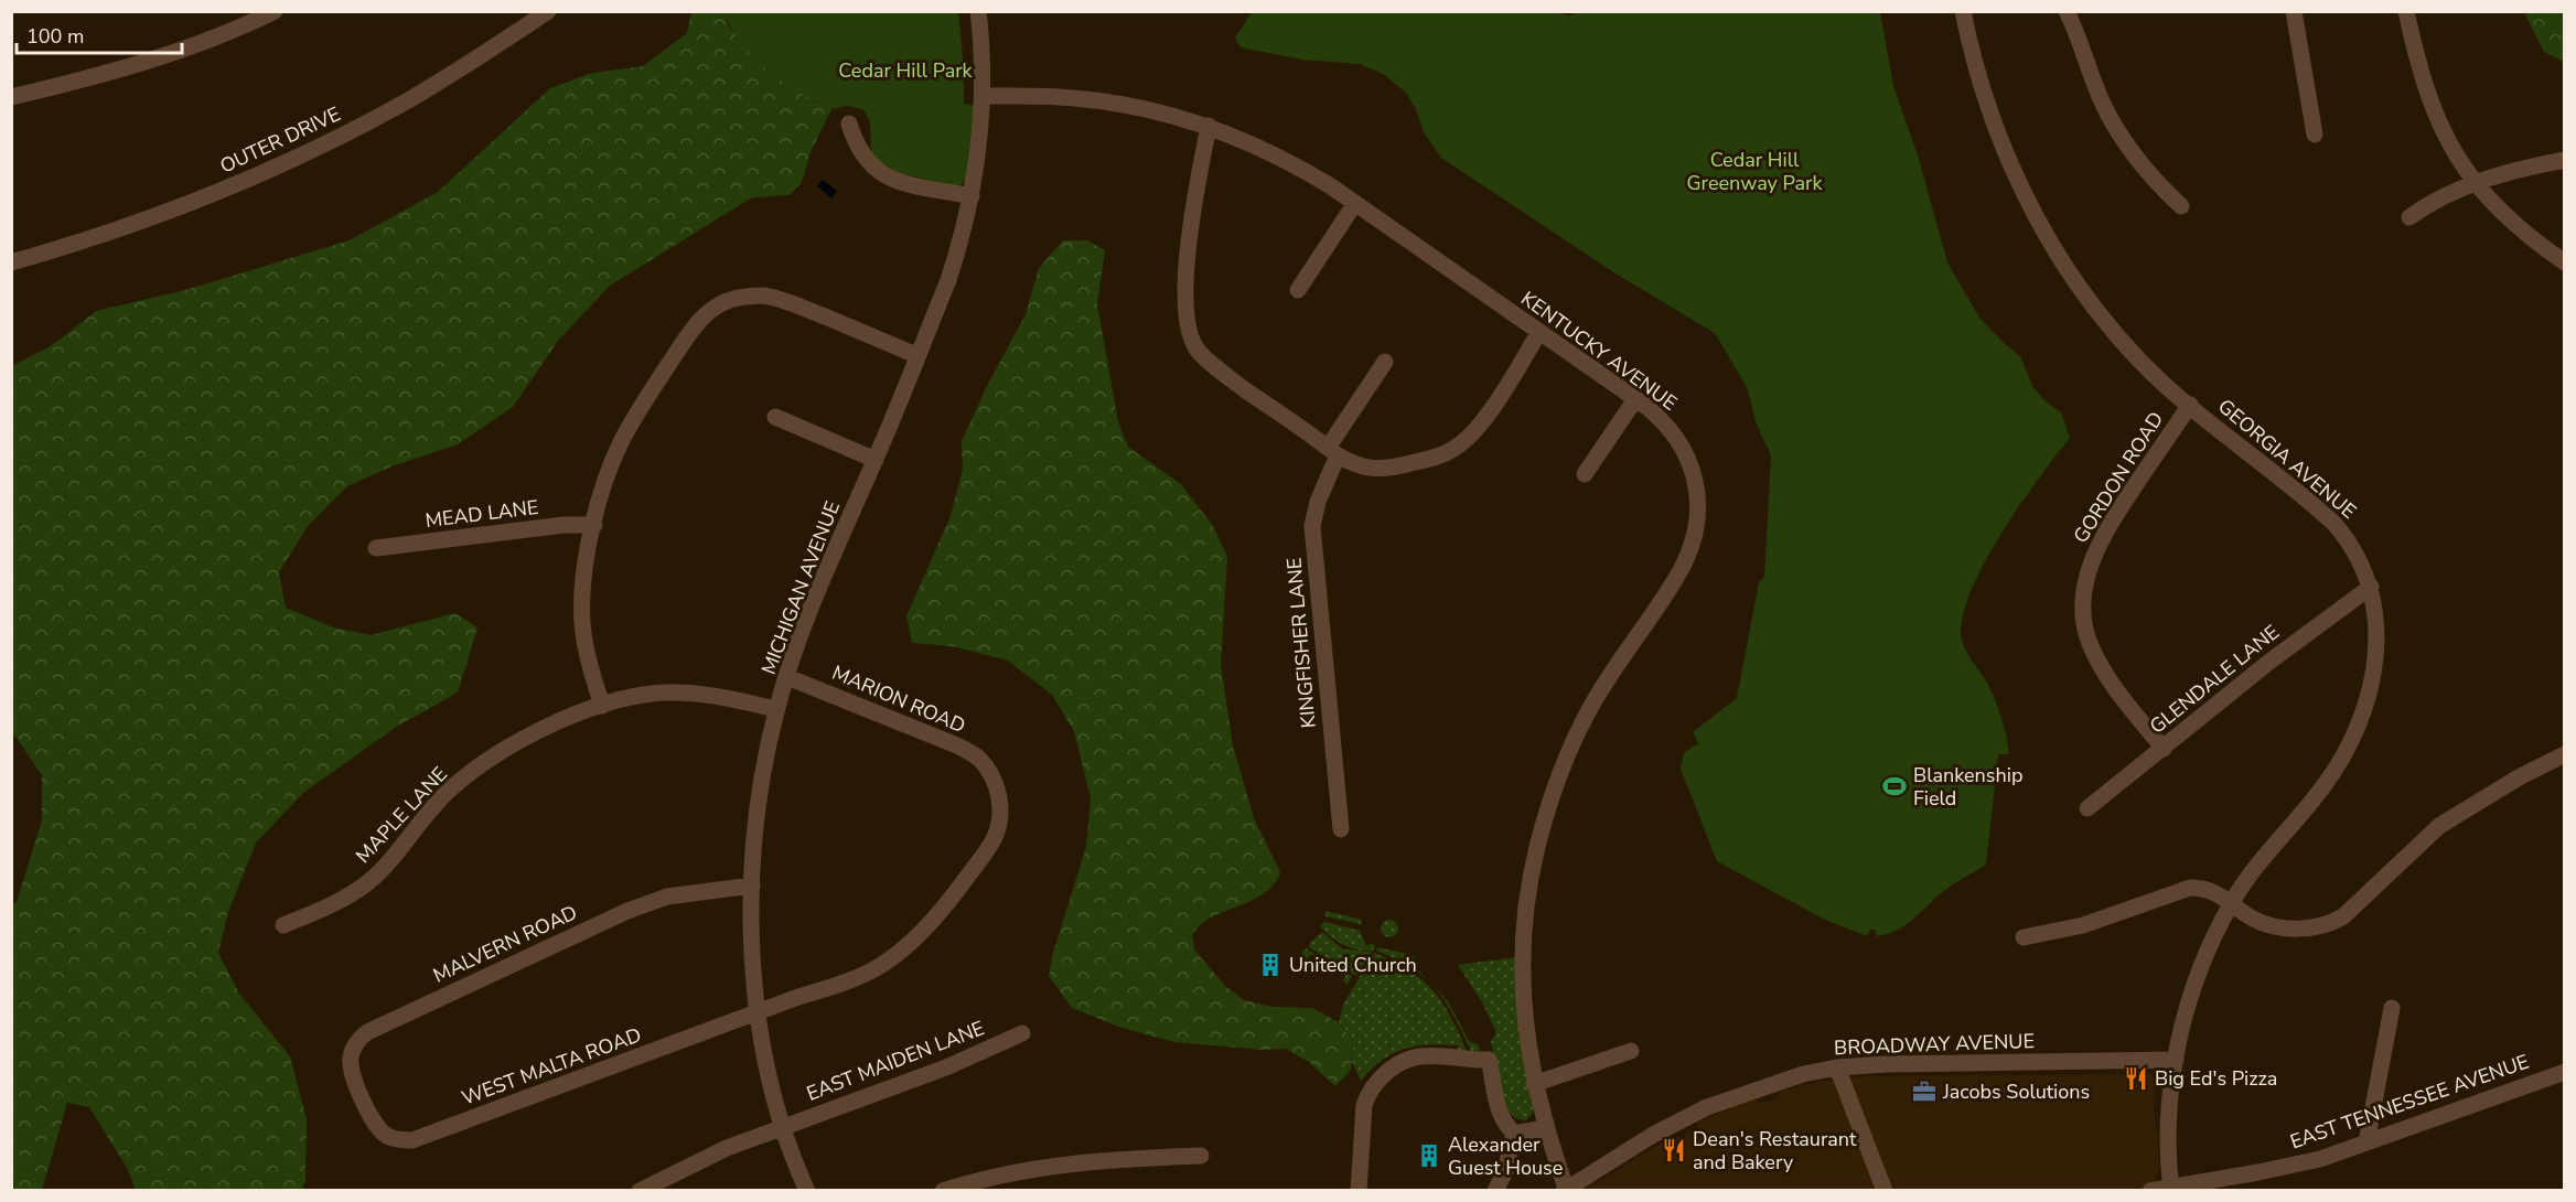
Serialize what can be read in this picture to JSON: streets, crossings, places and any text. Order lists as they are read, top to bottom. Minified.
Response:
{"streets":{"street":["OUTER DRIVE","KENTUCKY AVENUE","GEORGIA AVENUE","GORDON ROAD","MEAD LANE","MICHIGAN AVENUE","KINGFISHER LANE","GLENDALE LANE","MARION ROAD","MAPLE LANE","MALVERN ROAD","BROADWAY AVENUE","EAST MAIDEN LANE","WEST MALTA ROAD","EAST TENNESSEE AVENUE"]},"crossings":[["KENTUCKY AVENUE","MICHIGAN AVENUE"],["KENTUCKY AVENUE","BROADWAY AVENUE"],["GEORGIA AVENUE","GORDON ROAD"],["GEORGIA AVENUE","GLENDALE LANE"],["GEORGIA AVENUE","BROADWAY AVENUE"],["GEORGIA AVENUE","EAST TENNESSEE AVENUE"],["GORDON ROAD","GLENDALE LANE"],["MICHIGAN AVENUE","MARION ROAD"],["MICHIGAN AVENUE","MAPLE LANE"],["MICHIGAN AVENUE","MALVERN ROAD"],["MICHIGAN AVENUE","EAST MAIDEN LANE"],["MICHIGAN AVENUE","WEST MALTA ROAD"],["MARION ROAD","WEST MALTA ROAD"],["MALVERN ROAD","WEST MALTA ROAD"]],"parks":["Cedar Hill Park","Cedar Hill Greenway Park"],"places":{"sports":["Blankenship Field"],"building":["United Church","Alexander Guest House"],"restaurant":["Big Ed's Pizza","Dean's Restaurant and Bakery"],"office":["Jacobs Solutions"]},"scale_bar":"100 m"}
